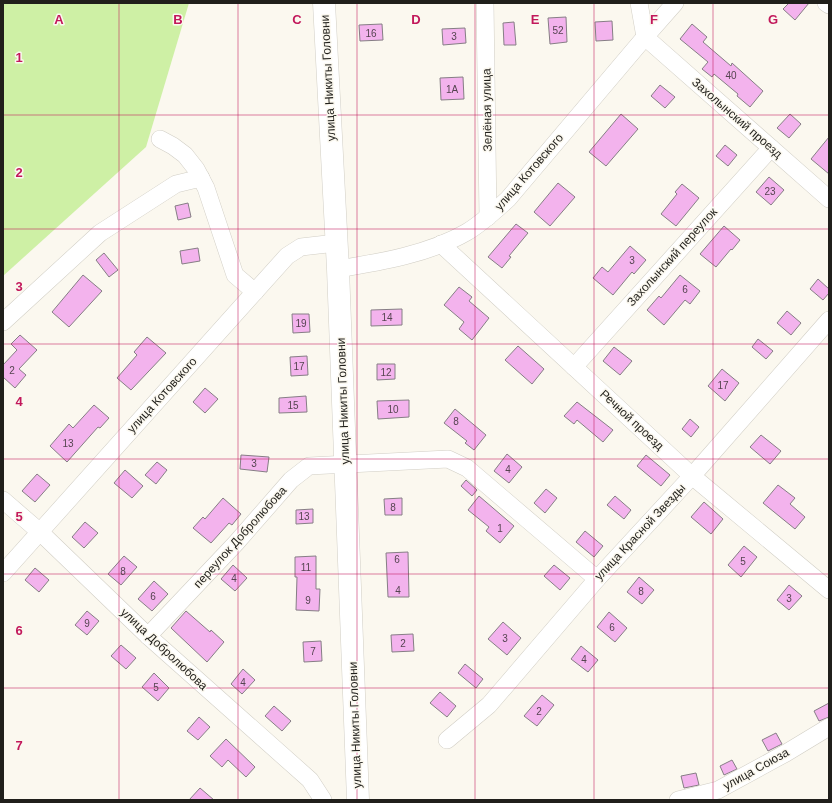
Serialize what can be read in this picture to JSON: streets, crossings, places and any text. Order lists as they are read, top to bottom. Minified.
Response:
{"streets":{"main road":["улица Никиты Головни"],"street":["Зелёная улица","Захолынский проезд","улица Котовского","Захолынский переулок","Речной проезд","улица Красной Звезды","переулок Добролюбова","улица Добролюбова","улица Союза"]},"crossings":[["улица Никиты Головни","улица Котовского"],["улица Никиты Головни","переулок Добролюбова"],["Зелёная улица","улица Котовского"],["Захолынский проезд","улица Котовского"],["Захолынский проезд","Захолынский переулок"],["улица Котовского","Речной проезд"],["улица Котовского","улица Добролюбова"],["Захолынский переулок","Речной проезд"],["Речной проезд","улица Красной Звезды"],["улица Красной Звезды","переулок Добролюбова"],["переулок Добролюбова","улица Добролюбова"]],"house_numbers":["52","16","3","40","1А","23","3","6","14","19","17","2","12","17","15","10","8","13","3","4","8","13","1","6","5","11","8","4","4","8","6","3","9","9","6","3","2","7","4","4","5","2"],"grid":{"columns":["A","B","C","D","E","F","G"],"rows":["1","2","3","4","5","6","7"]}}
